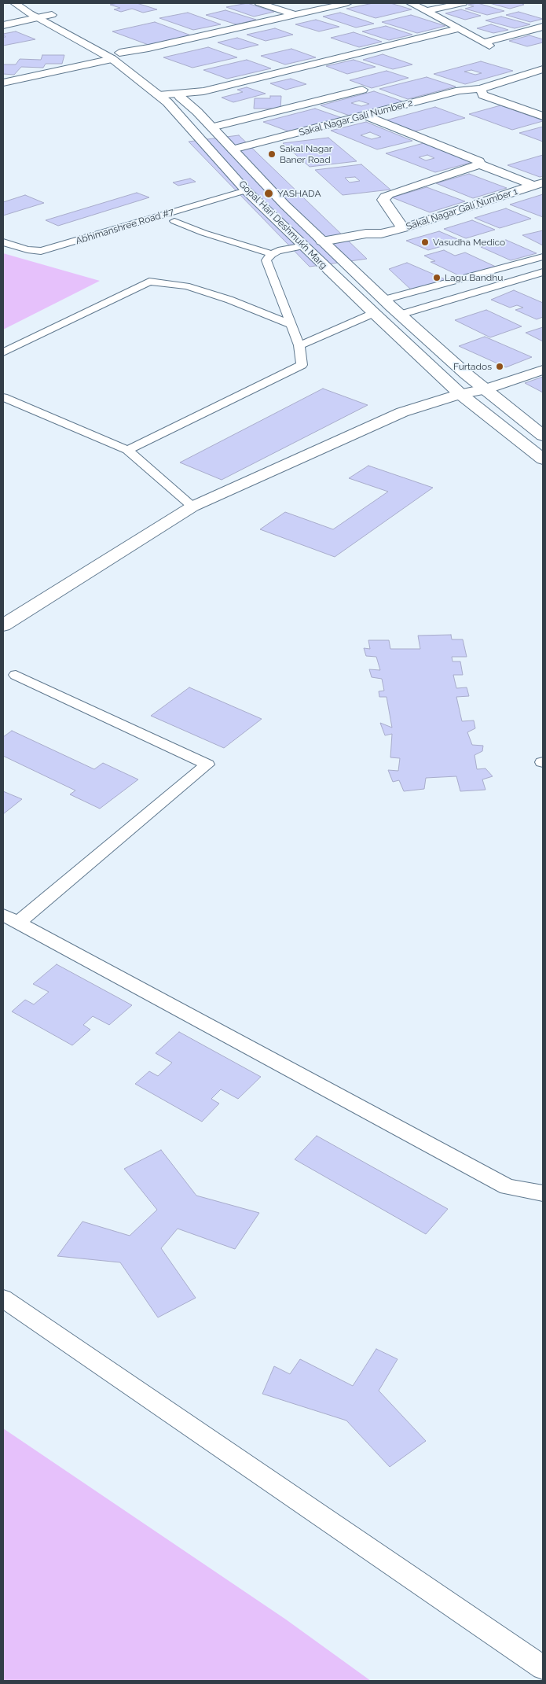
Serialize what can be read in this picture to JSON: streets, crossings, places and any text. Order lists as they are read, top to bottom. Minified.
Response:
{"streets":{"street":["Sakal Nagar Gali Number 2","Sakal Nagar Gali Number 1","Gopal Hari Deshmukh Marg"],"lane":["Abhimanshree Road #7"]},"crossings":[["Sakal Nagar Gali Number 2","Gopal Hari Deshmukh Marg"],["Sakal Nagar Gali Number 1","Gopal Hari Deshmukh Marg"],["Gopal Hari Deshmukh Marg","Abhimanshree Road #7"]],"places":["Sakal Nagar Baner Road","YASHADA","Vasudha Medico","Lagu Bandhu","Furtados"]}
